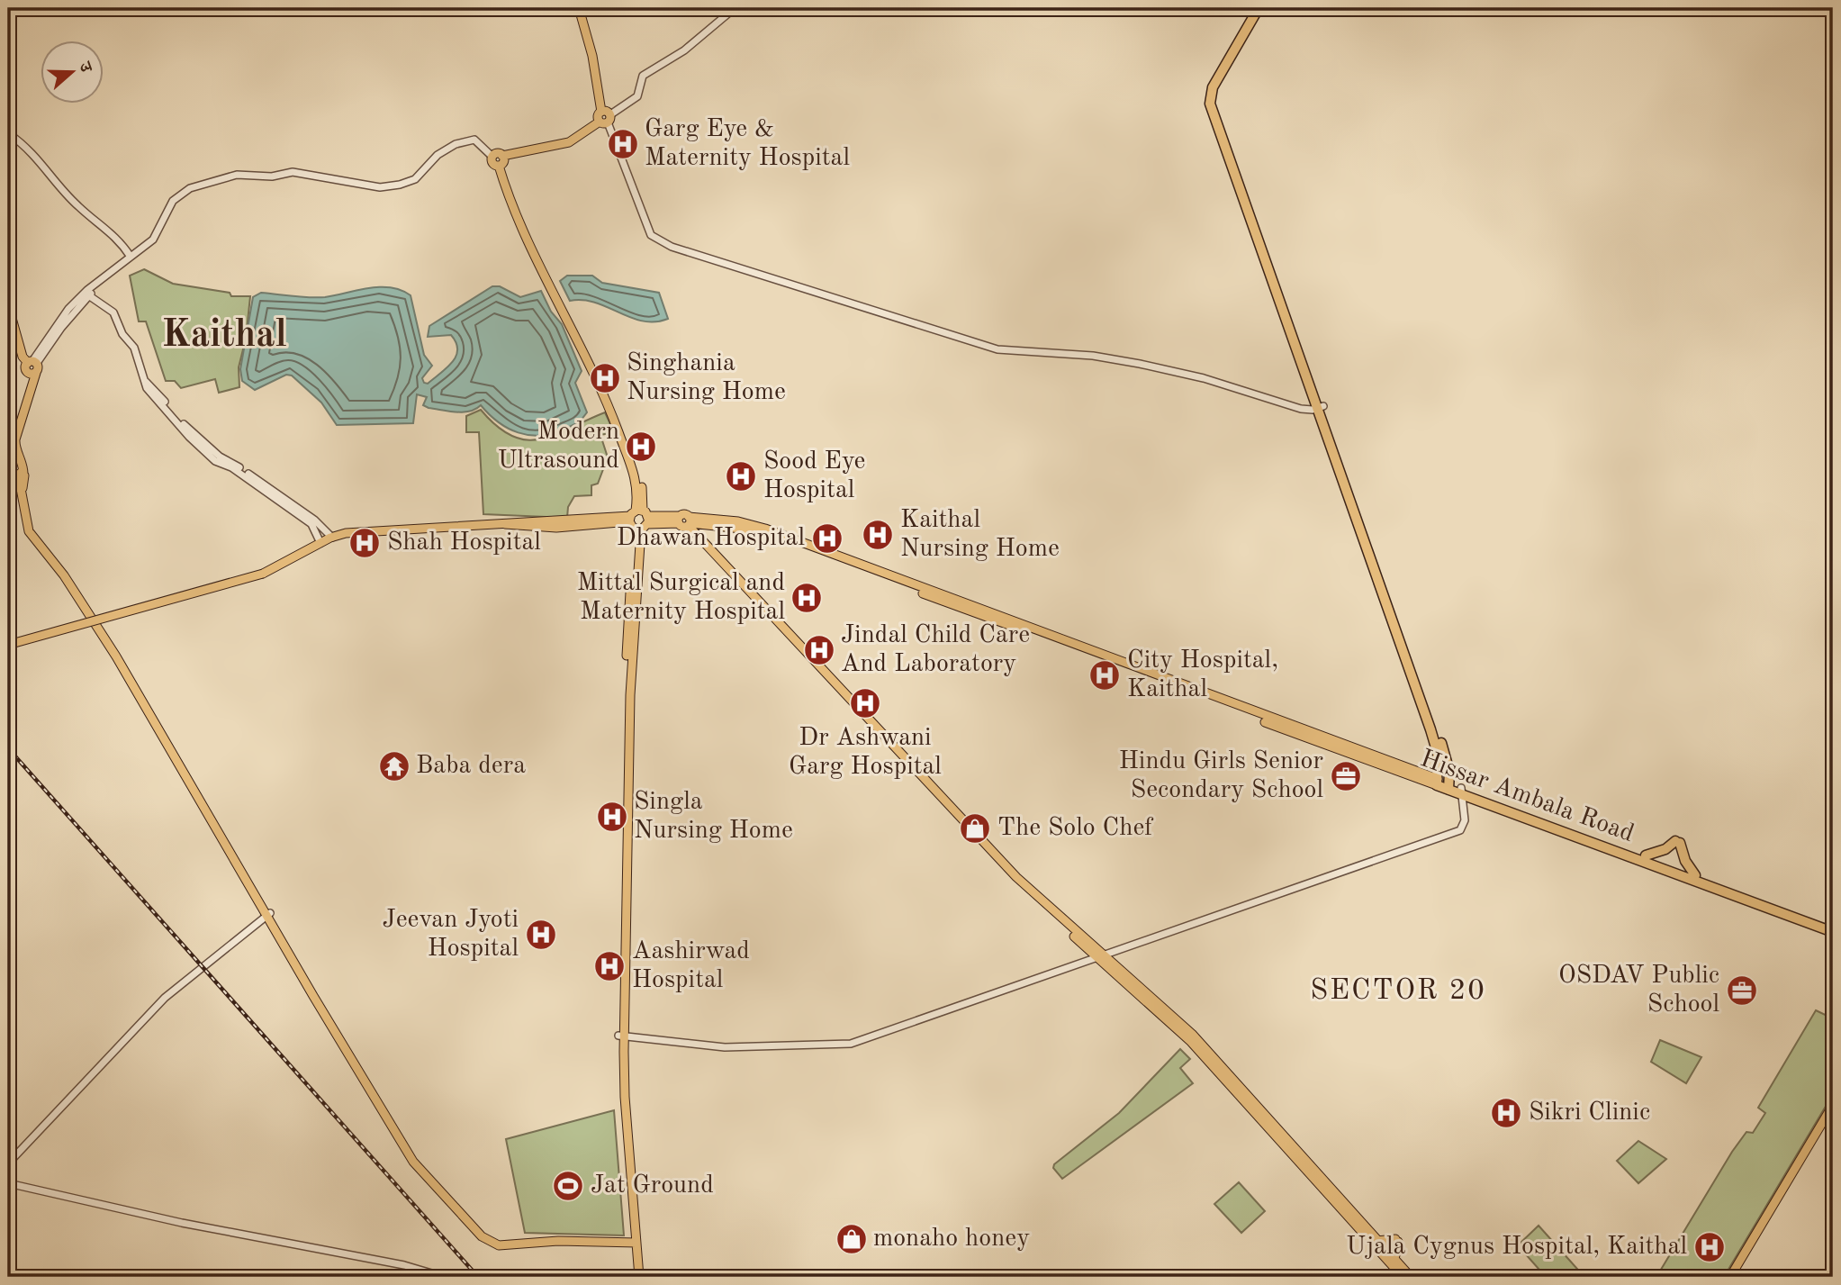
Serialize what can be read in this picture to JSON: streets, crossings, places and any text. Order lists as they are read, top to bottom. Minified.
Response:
{"streets":{"highway":["Hissar Ambala Road"]},"districts":["Kaithal","SECTOR 20"],"places":{"hospital":["Garg Eye & Maternity Hospital","Singhania Nursing Home","Modern Ultrasound","Sood Eye Hospital","Kaithal Nursing Home","Dhawan Hospital","Shah Hospital","Mittal Surgical and Maternity Hospital","Jindal Child Care And Laboratory","City Hospital, Kaithal","Dr Ashwani Garg Hospital","Singla Nursing Home","Jeevan Jyoti Hospital","Aashirwad Hospital","Sikri Clinic","Ujala Cygnus Hospital, Kaithal"],"temple":["Baba dera"],"office":["Hindu Girls Senior Secondary School","OSDAV Public School"],"shop":["The Solo Chef","monaho honey"],"sports":["Jat Ground"]},"north":"right"}
